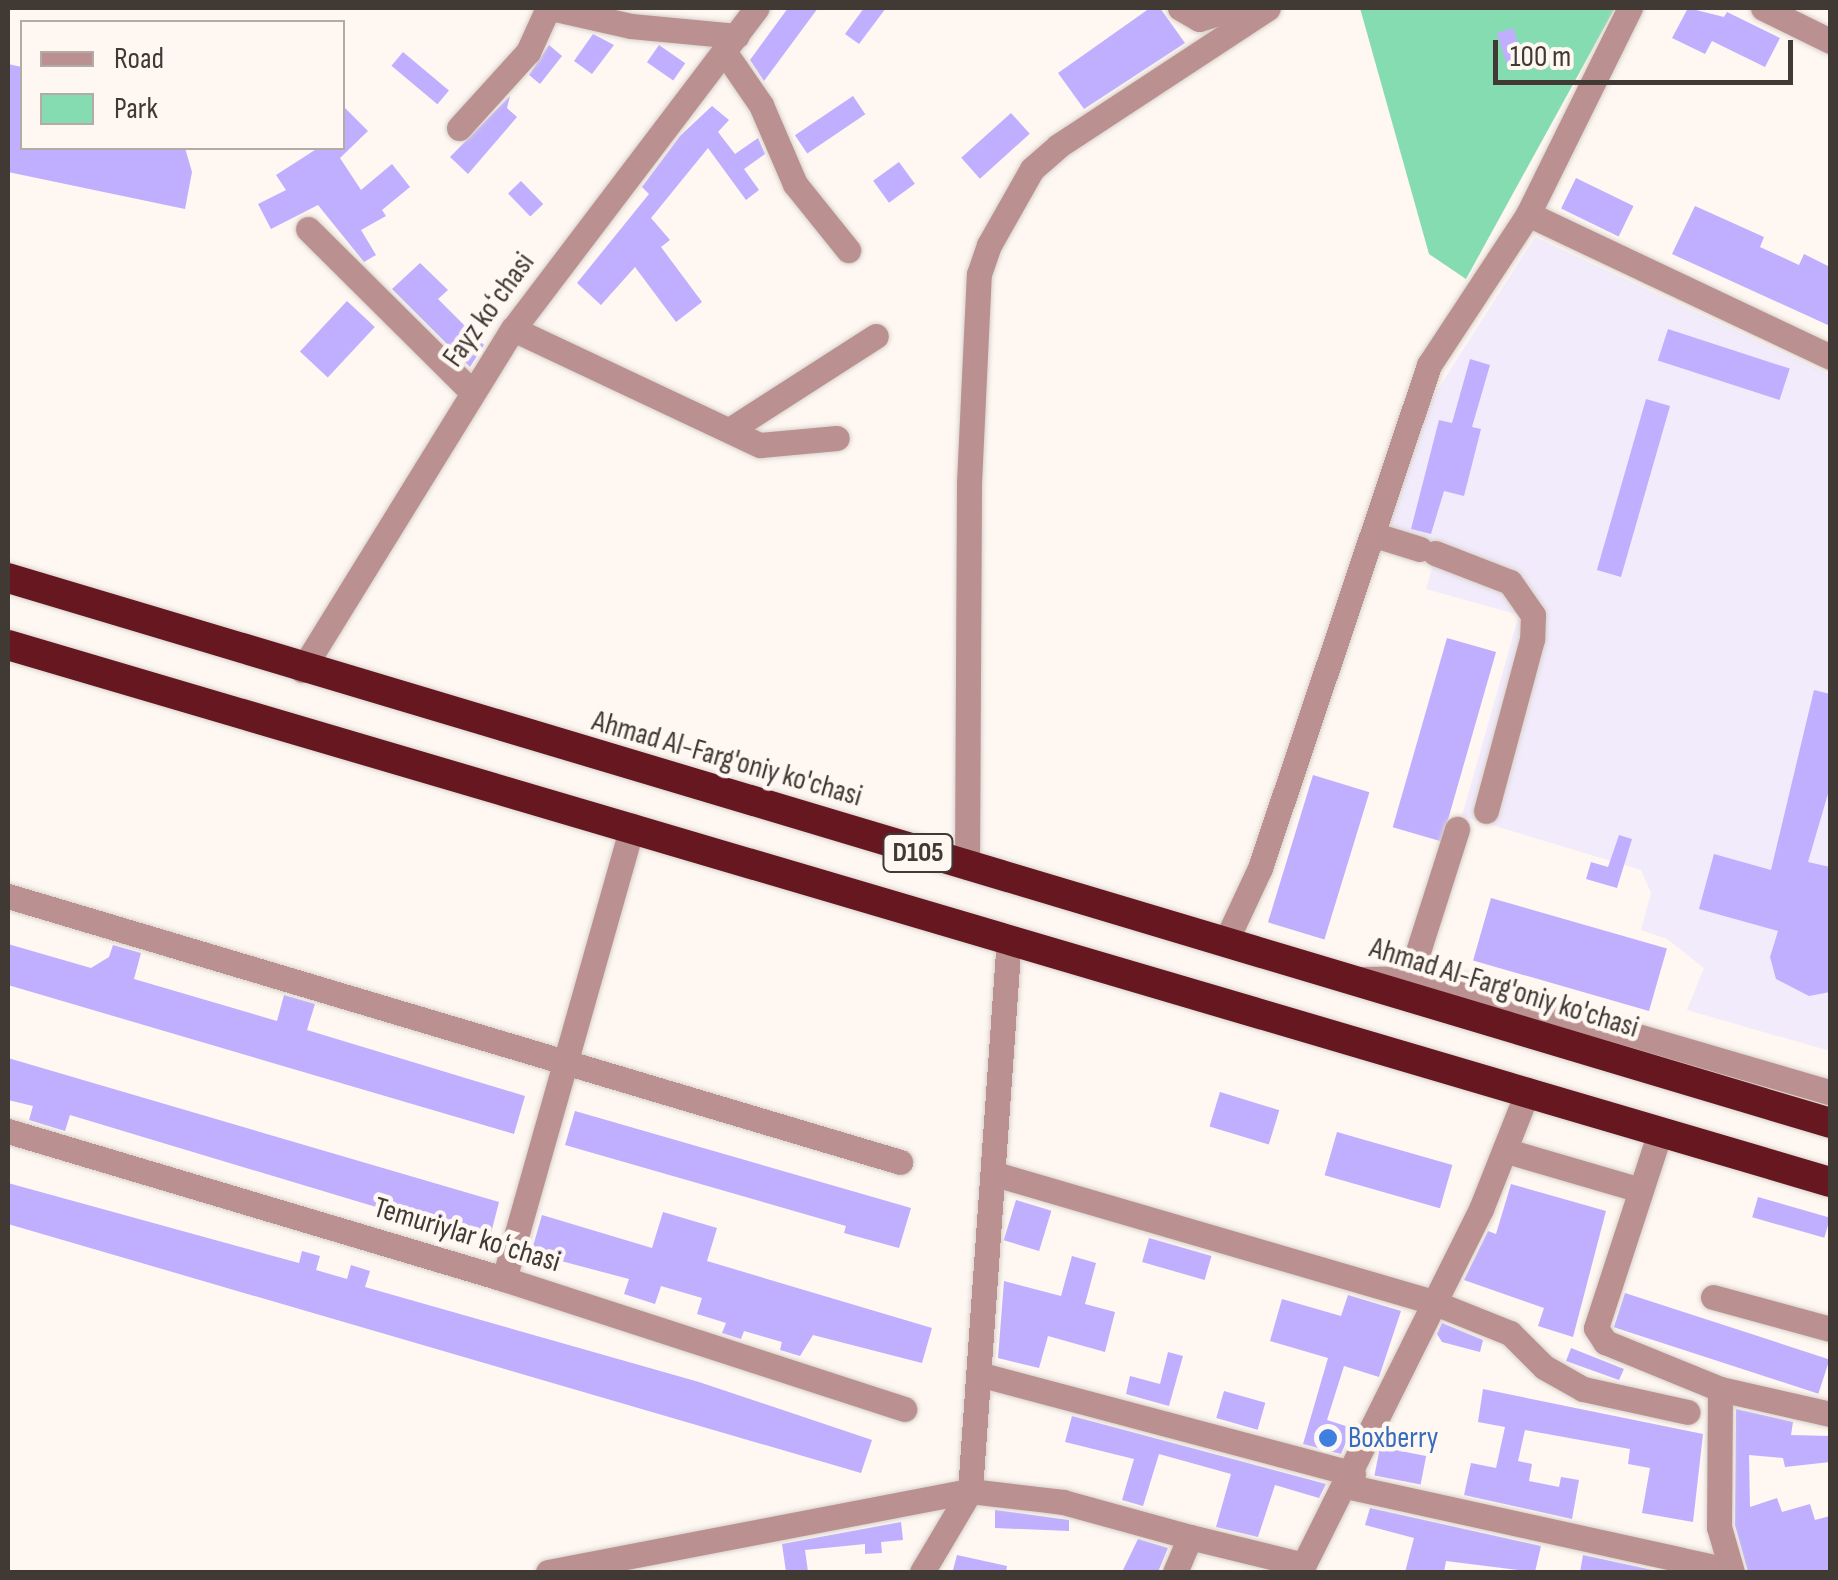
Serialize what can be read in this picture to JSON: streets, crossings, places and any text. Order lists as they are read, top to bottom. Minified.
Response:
{"streets":{"highway":["Ahmad Al-Farg'oniy ko'chasi","D105"],"street":["Fayz koʻchasi","Temuriylar koʻchasi"]},"crossings":[["Fayz koʻchasi","Ahmad Al-Farg'oniy ko'chasi"]],"places":["Boxberry"],"legend":["Road","Park"],"scale_bar":"100 m"}
